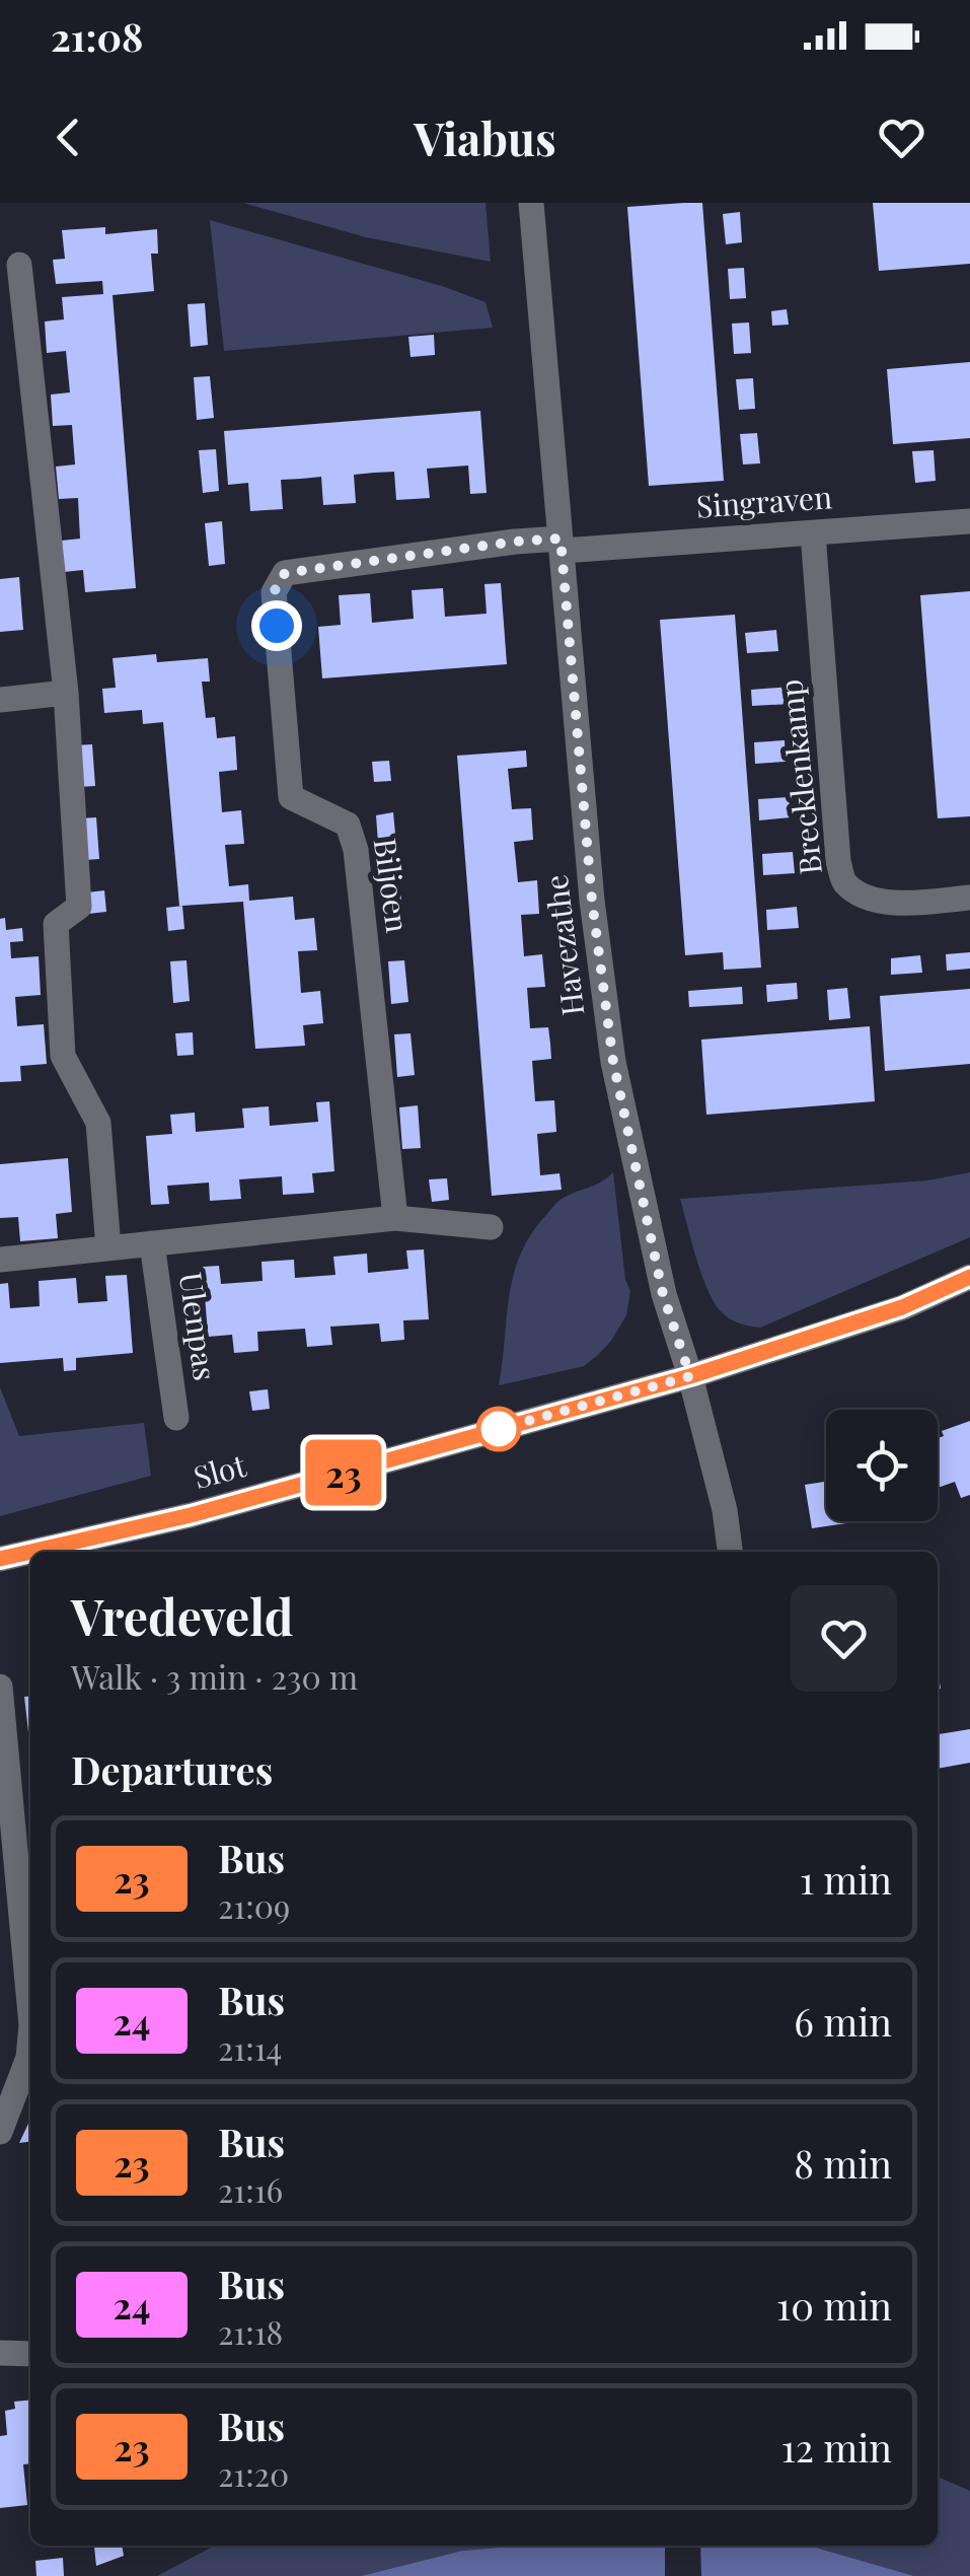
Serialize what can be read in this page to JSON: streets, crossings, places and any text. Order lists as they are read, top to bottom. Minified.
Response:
{"streets":{"street":["Singraven","Brecklenkamp","Biljoen","Havezathe","Ulenpas","Slot"]},"crossings":[["Singraven","Brecklenkamp"],["Singraven","Biljoen"],["Singraven","Havezathe"],["Biljoen","Havezathe"],["Havezathe","Slot"]],"lines":["bus line 23"],"page":{"status":"21:08","header":"Viabus","on_map":"23","heading":[["Vredeveld","Walk · 3 min · 230 m"],"Departures"],"list":[{"mark":"23","name":"Bus","note":"21:09","value":"1 min"},{"mark":"24","name":"Bus","note":"21:14","value":"6 min"},{"mark":"23","name":"Bus","note":"21:16","value":"8 min"},{"mark":"24","name":"Bus","note":"21:18","value":"10 min"},{"mark":"23","name":"Bus","note":"21:20","value":"12 min"}]}}
